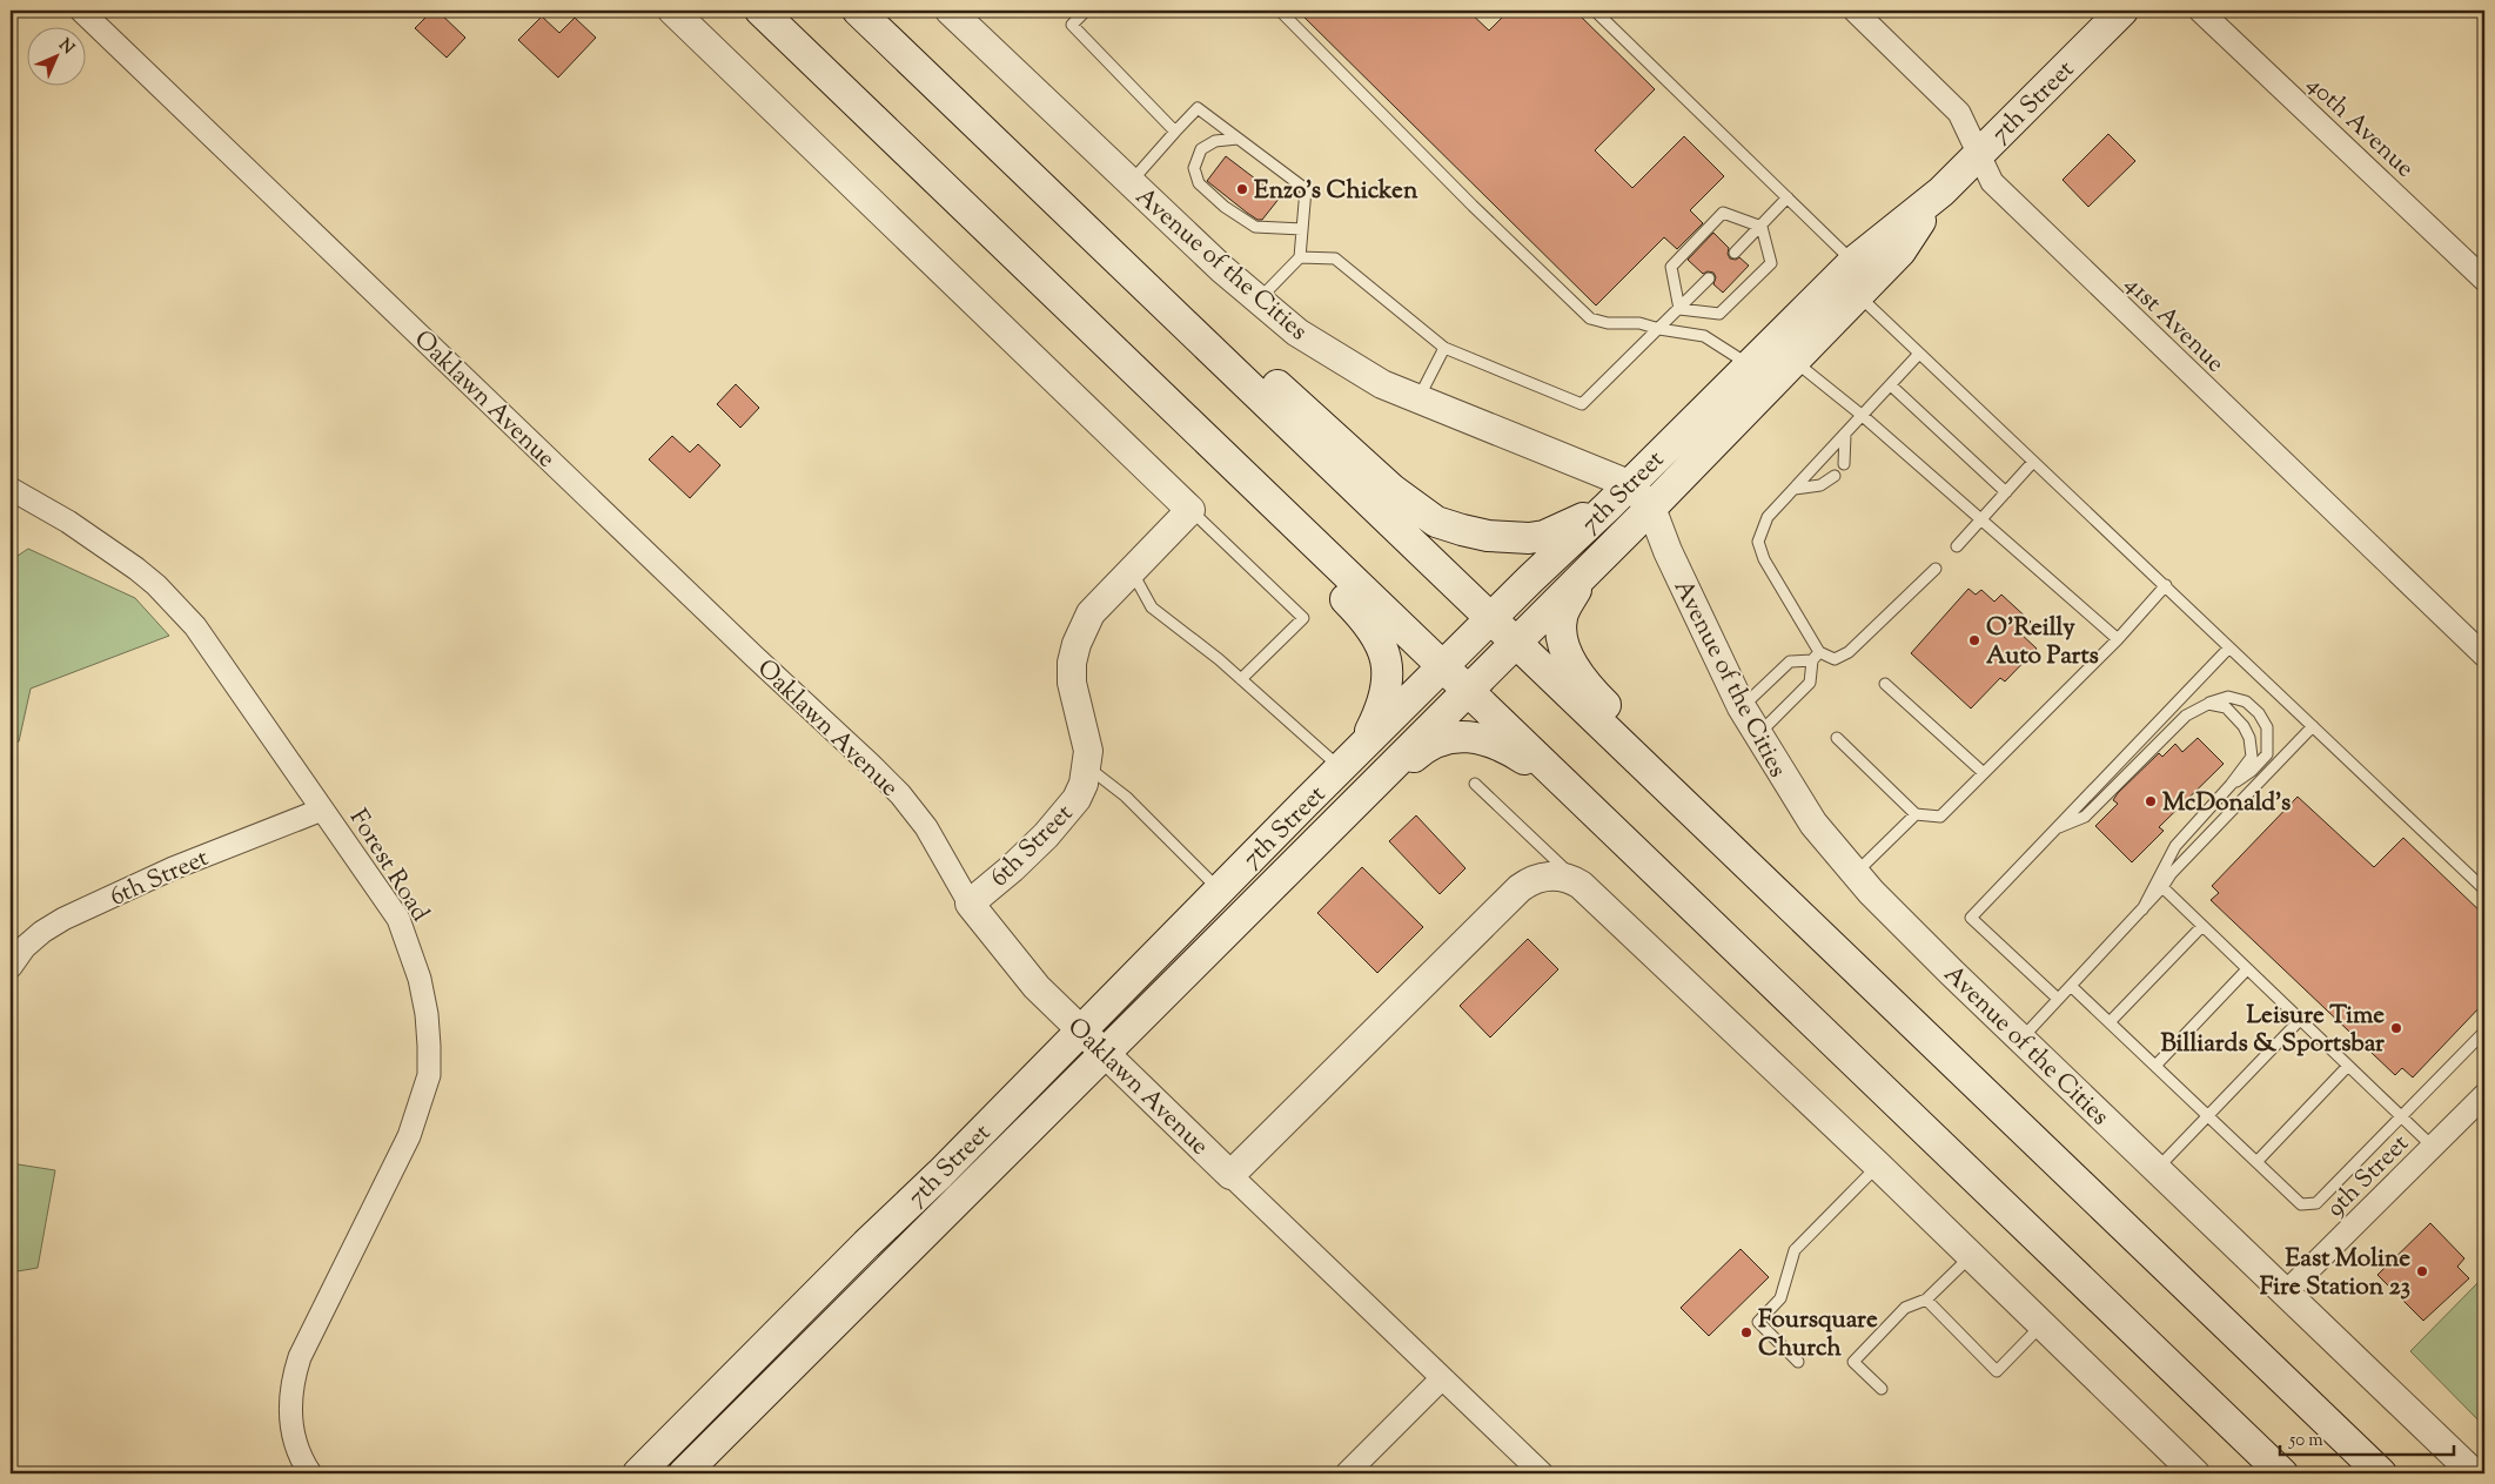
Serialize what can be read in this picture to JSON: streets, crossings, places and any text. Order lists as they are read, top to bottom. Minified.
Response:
{"streets":{"main road":["7th Street"],"street":["40th Avenue","Avenue of the Cities","41st Avenue","Oaklawn Avenue","6th Street","Forest Road","9th Street"]},"crossings":[["7th Street","Avenue of the Cities"],["7th Street","41st Avenue"],["7th Street","Oaklawn Avenue"],["Avenue of the Cities","9th Street"],["Oaklawn Avenue","6th Street"],["6th Street","Forest Road"]],"places":["Enzo's Chicken","O'Reilly Auto Parts","McDonald's","Leisure Time Billiards & Sportsbar","East Moline Fire Station 23","Foursquare Church"],"scale_bar":"50 m","north":"top right"}
